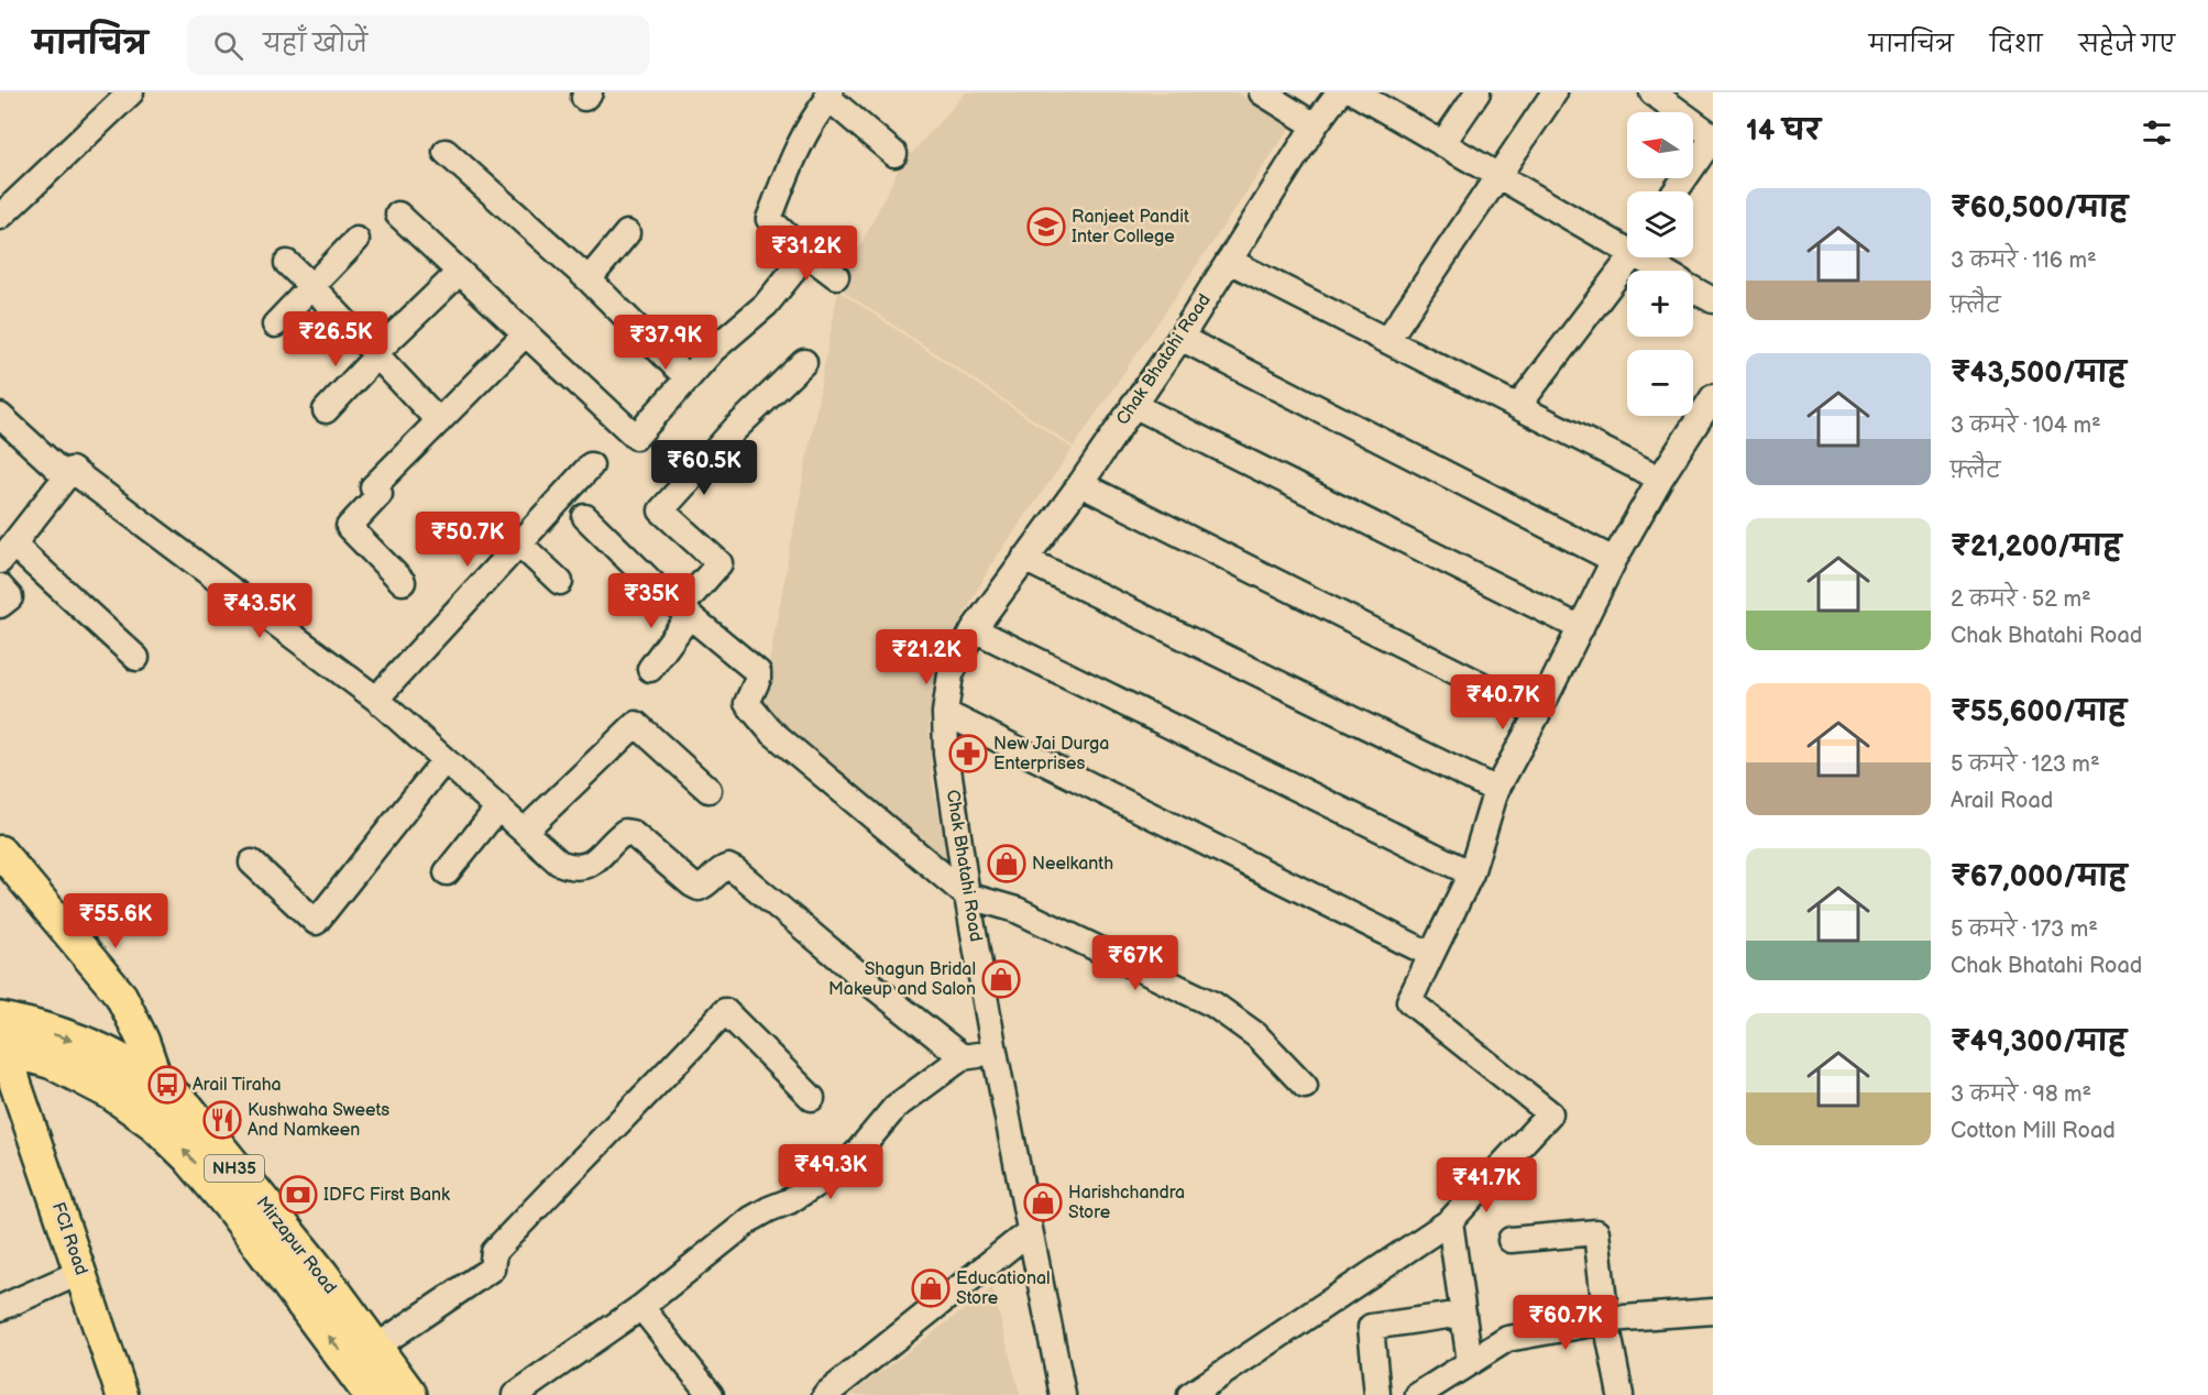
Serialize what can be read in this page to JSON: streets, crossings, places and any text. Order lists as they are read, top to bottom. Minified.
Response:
{"streets":{"highway":["NH35","Mirzapur Road"],"main road":["FCI Road"],"street":["Chak Bhatahi Road"]},"crossings":[["FCI Road","Mirzapur Road"]],"places":{"school or university":["Ranjeet Pandit Inter College"],"pharmacy":["New Jai Durga Enterprises"],"shop":["Neelkanth","Shagun Bridal Makeup and Salon","Harishchandra Store","Educational Store"],"bus stop":["Arail Tiraha"],"restaurant":["Kushwaha Sweets And Namkeen"],"bank":["IDFC First Bank"]},"north":"left","page":{"header":"मानचित्र","search":"यहाँ खोजें","nav":["मानचित्र","दिशा","सहेजे गए"],"heading":"14 घर","map_buttons":["+","−"],"list":[{"name":"₹60,500/माह","note":"3 कमरे · 116 m² · फ़्लैट"},{"name":"₹43,500/माह","note":"3 कमरे · 104 m² · फ़्लैट"},{"name":"₹21,200/माह","note":"2 कमरे · 52 m² · Chak Bhatahi Road"},{"name":"₹55,600/माह","note":"5 कमरे · 123 m² · Arail Road"},{"name":"₹67,000/माह","note":"5 कमरे · 173 m² · Chak Bhatahi Road"},{"name":"₹49,300/माह","note":"3 कमरे · 98 m² · Cotton Mill Road"}],"price":["₹31.2K","₹26.5K","₹37.9K","₹60.5K","₹50.7K","₹35K","₹43.5K","₹21.2K","₹40.7K","₹55.6K","₹67K","₹49.3K","₹41.7K","₹60.7K"]}}
